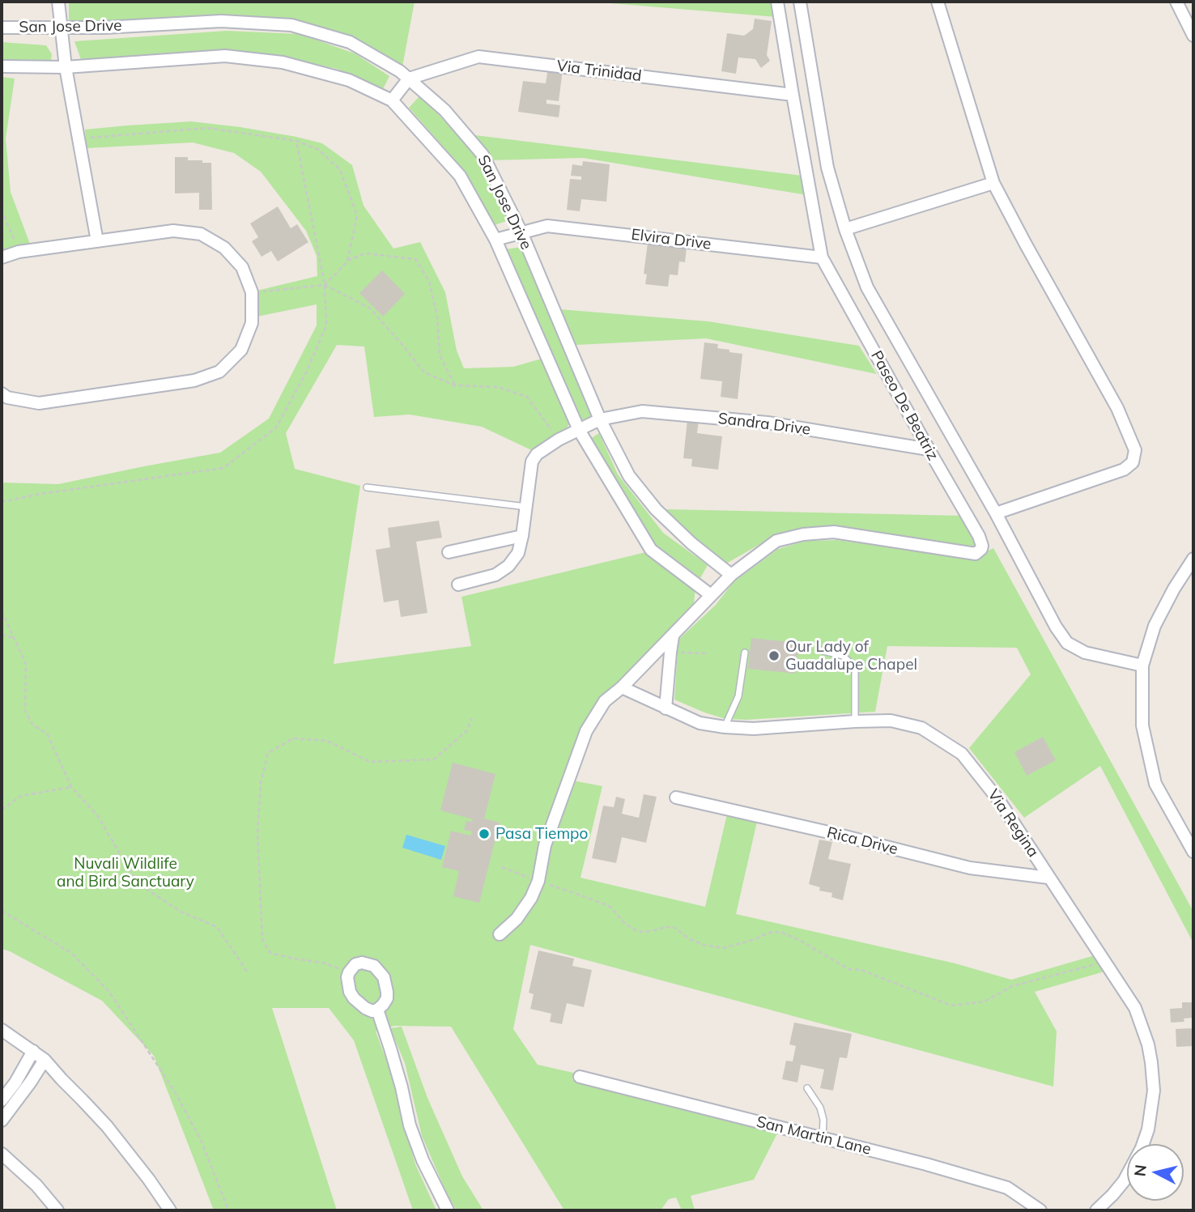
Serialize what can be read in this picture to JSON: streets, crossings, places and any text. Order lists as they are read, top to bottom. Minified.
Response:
{"streets":{"street":["San Jose Drive","Via Trinidad","Elvira Drive","Paseo De Beatriz","Sandra Drive","Via Regina","Rica Drive","San Martin Lane"]},"crossings":[["San Jose Drive","Via Trinidad"],["San Jose Drive","Elvira Drive"],["San Jose Drive","Paseo De Beatriz"],["San Jose Drive","Sandra Drive"],["Via Trinidad","Paseo De Beatriz"],["Elvira Drive","Paseo De Beatriz"],["Paseo De Beatriz","Sandra Drive"],["Via Regina","Rica Drive"]],"parks":["Nuvali Wildlife and Bird Sanctuary"],"places":["Our Lady of Guadalupe Chapel","Pasa Tiempo"],"north":"left"}
